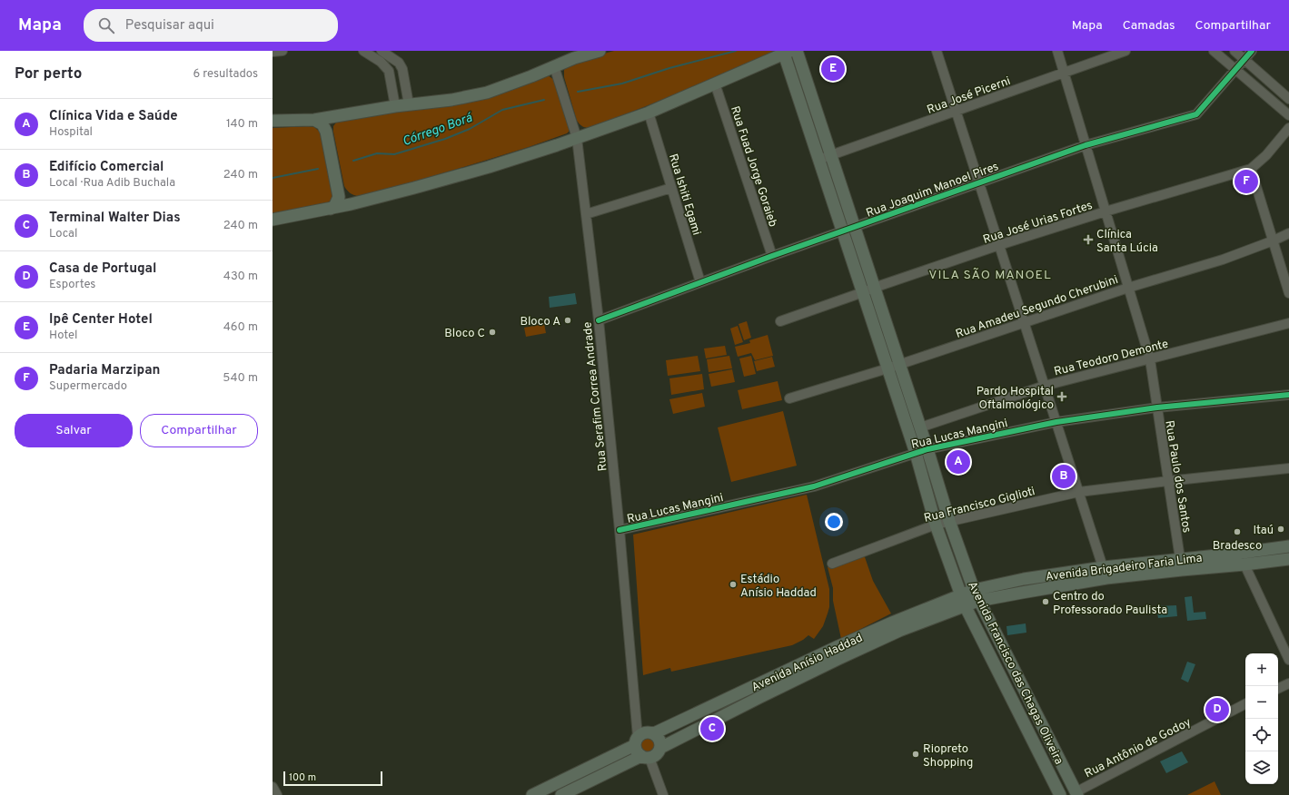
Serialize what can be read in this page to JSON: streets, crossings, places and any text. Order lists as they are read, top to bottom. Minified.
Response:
{"streets":{"main road":["Avenida Brigadeiro Faria Lima","Avenida Anísio Haddad","Avenida Francisco das Chagas Oliveira"],"street":["Rua José Picerni","Rua Fuad Jorge Goraieb","Rua Joaquim Manoel Pires","Rua Ishiti Egami","Rua José Urias Fortes","Rua Amadeu Segundo Cherubini","Rua Teodoro Demonte","Rua Serafim Correa Andrade","Rua Lucas Mangini","Rua Paulo dos Santos","Rua Francisco Giglioti","Rua Antônio de Godoy"]},"crossings":[["Rua José Picerni","Rua Paulo dos Santos"],["Rua José Picerni","Avenida Francisco das Chagas Oliveira"],["Rua Fuad Jorge Goraieb","Rua Joaquim Manoel Pires"],["Rua Joaquim Manoel Pires","Rua Ishiti Egami"],["Rua Joaquim Manoel Pires","Rua Serafim Correa Andrade"],["Rua Joaquim Manoel Pires","Rua Paulo dos Santos"],["Rua Joaquim Manoel Pires","Avenida Francisco das Chagas Oliveira"],["Rua José Urias Fortes","Rua Paulo dos Santos"],["Rua José Urias Fortes","Avenida Francisco das Chagas Oliveira"],["Rua Amadeu Segundo Cherubini","Rua Paulo dos Santos"],["Rua Amadeu Segundo Cherubini","Avenida Francisco das Chagas Oliveira"],["Rua Teodoro Demonte","Rua Paulo dos Santos"],["Rua Teodoro Demonte","Avenida Francisco das Chagas Oliveira"],["Rua Serafim Correa Andrade","Rua Lucas Mangini"],["Rua Serafim Correa Andrade","Avenida Anísio Haddad"],["Rua Lucas Mangini","Rua Paulo dos Santos"],["Rua Lucas Mangini","Avenida Francisco das Chagas Oliveira"],["Rua Paulo dos Santos","Rua Francisco Giglioti"],["Rua Paulo dos Santos","Avenida Brigadeiro Faria Lima"],["Rua Francisco Giglioti","Avenida Francisco das Chagas Oliveira"],["Avenida Brigadeiro Faria Lima","Avenida Anísio Haddad"],["Avenida Brigadeiro Faria Lima","Avenida Francisco das Chagas Oliveira"],["Avenida Anísio Haddad","Avenida Francisco das Chagas Oliveira"],["Avenida Francisco das Chagas Oliveira","Rua Antônio de Godoy"]],"districts":["VILA SÃO MANOEL"],"water":["Córrego Borá"],"places":{"health":["Clínica Santa Lúcia","Pardo Hospital Oftalmológico"],"other":["Bloco A","Bloco C","Itaú","Bradesco","Estádio Anísio Haddad","Centro do Professorado Paulista","Riopreto Shopping"]},"scale_bar":"100 m","page":{"header":"Mapa","search":"Pesquisar aqui","nav":["Mapa","Camadas","Compartilhar"],"heading":["Por perto","6 resultados"],"pins":["E","F","A","B","D","C"],"list":[{"mark":"A","name":"Clínica Vida e Saúde","note":"Hospital","value":"140 m"},{"mark":"B","name":"Edifício Comercial","note":"Local · Rua Adib Buchala","value":"240 m"},{"mark":"C","name":"Terminal Walter Dias","note":"Local","value":"240 m"},{"mark":"D","name":"Casa de Portugal","note":"Esportes","value":"430 m"},{"mark":"E","name":"Ipê Center Hotel","note":"Hotel","value":"460 m"},{"mark":"F","name":"Padaria Marzipan","note":"Supermercado","value":"540 m"}],"buttons":["Salvar","Compartilhar"],"map_buttons":["+","−"],"scale":"100 m"}}
